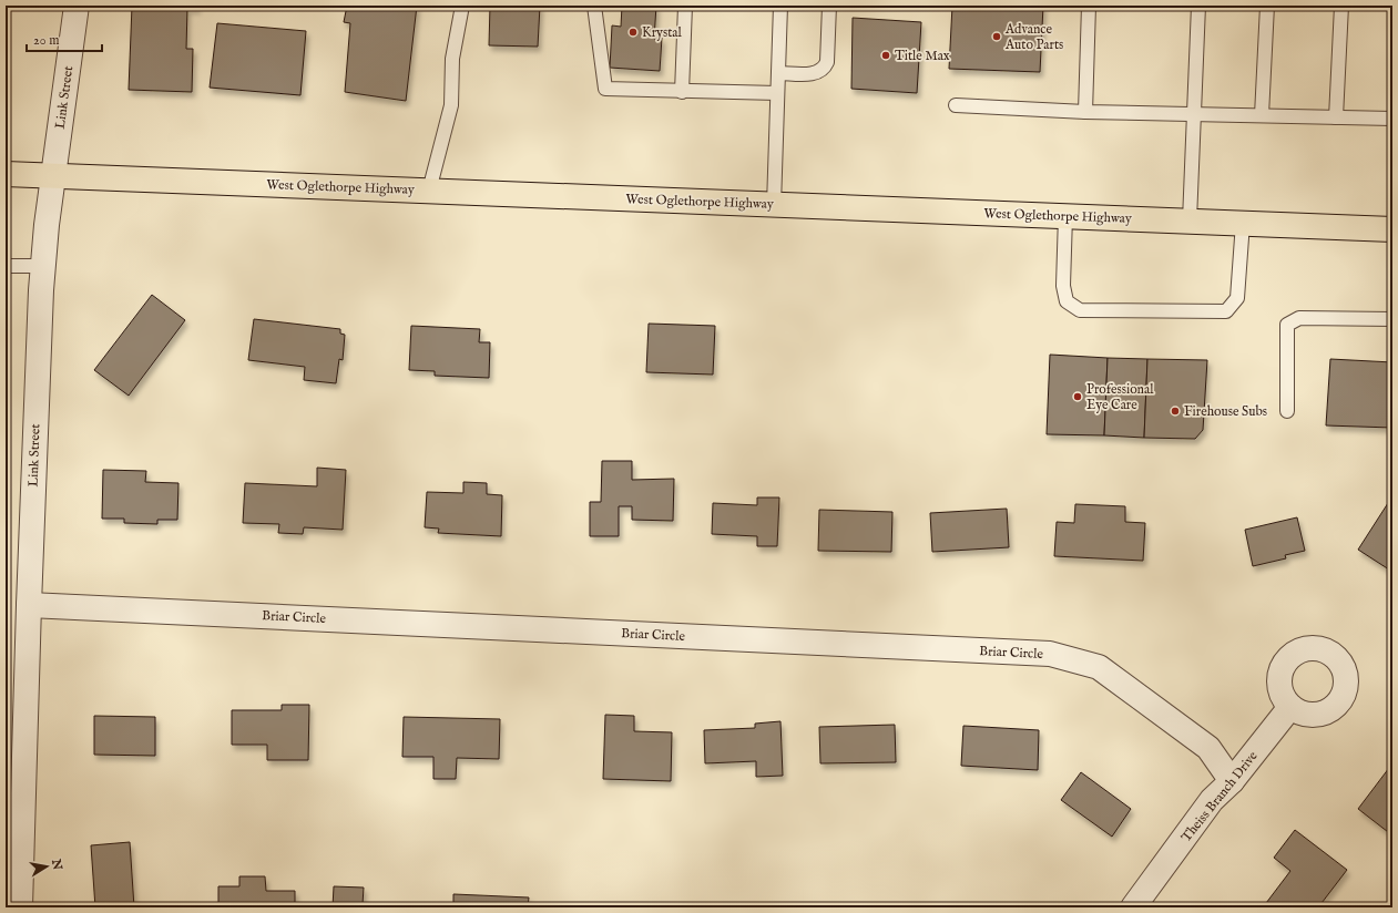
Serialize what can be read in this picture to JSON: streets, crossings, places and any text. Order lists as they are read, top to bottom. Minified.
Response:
{"streets":{"highway":["West Oglethorpe Highway"],"street":["Link Street","Briar Circle","Theiss Branch Drive"]},"crossings":[["Link Street","West Oglethorpe Highway"],["Link Street","Briar Circle"],["Briar Circle","Theiss Branch Drive"]],"places":["Krystal","Advance Auto Parts","Title Max","Professional Eye Care","Firehouse Subs"],"scale_bar":"20 m","north":"right"}
